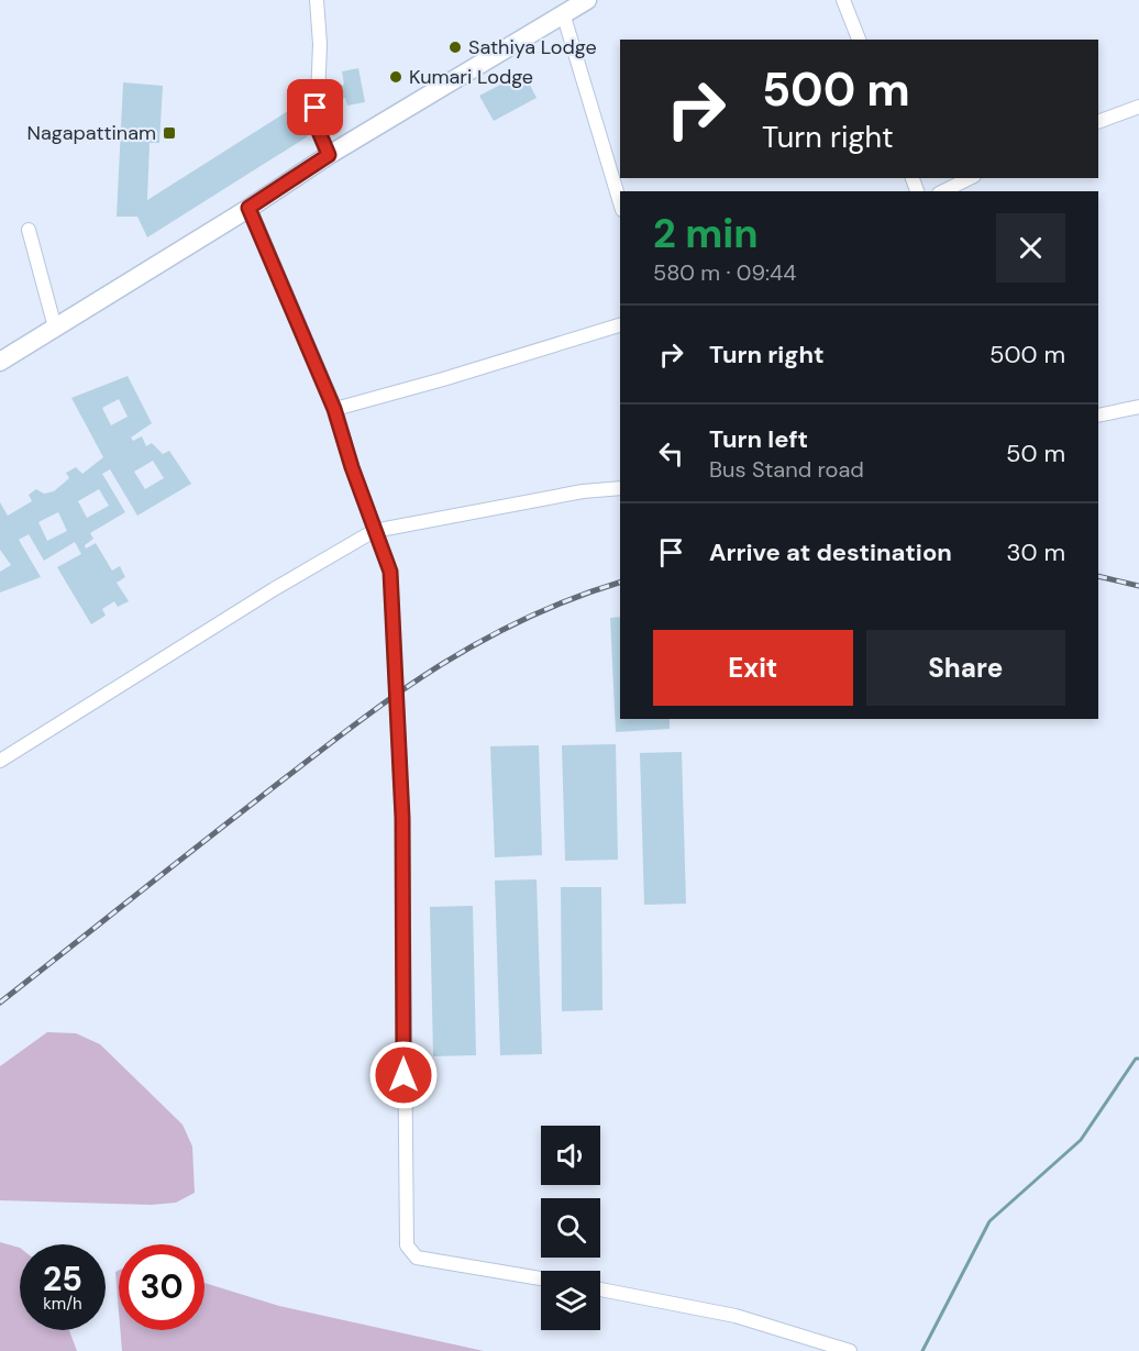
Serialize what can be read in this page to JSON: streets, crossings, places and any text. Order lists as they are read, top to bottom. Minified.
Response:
{"places":{"other":["Sathiya Lodge","Kumari Lodge"],"transit":["Nagapattinam"]},"page":{"turn":["500 m","Turn right"],"heading":["2 min","580 m · 09:44"],"list":[{"name":"Turn right","value":"500 m"},{"name":"Turn left","note":"Bus Stand road","value":"50 m"},{"name":"Arrive at destination","value":"30 m"}],"buttons":["Exit","Share"],"speed":"25 km/h","limit":"30"}}
